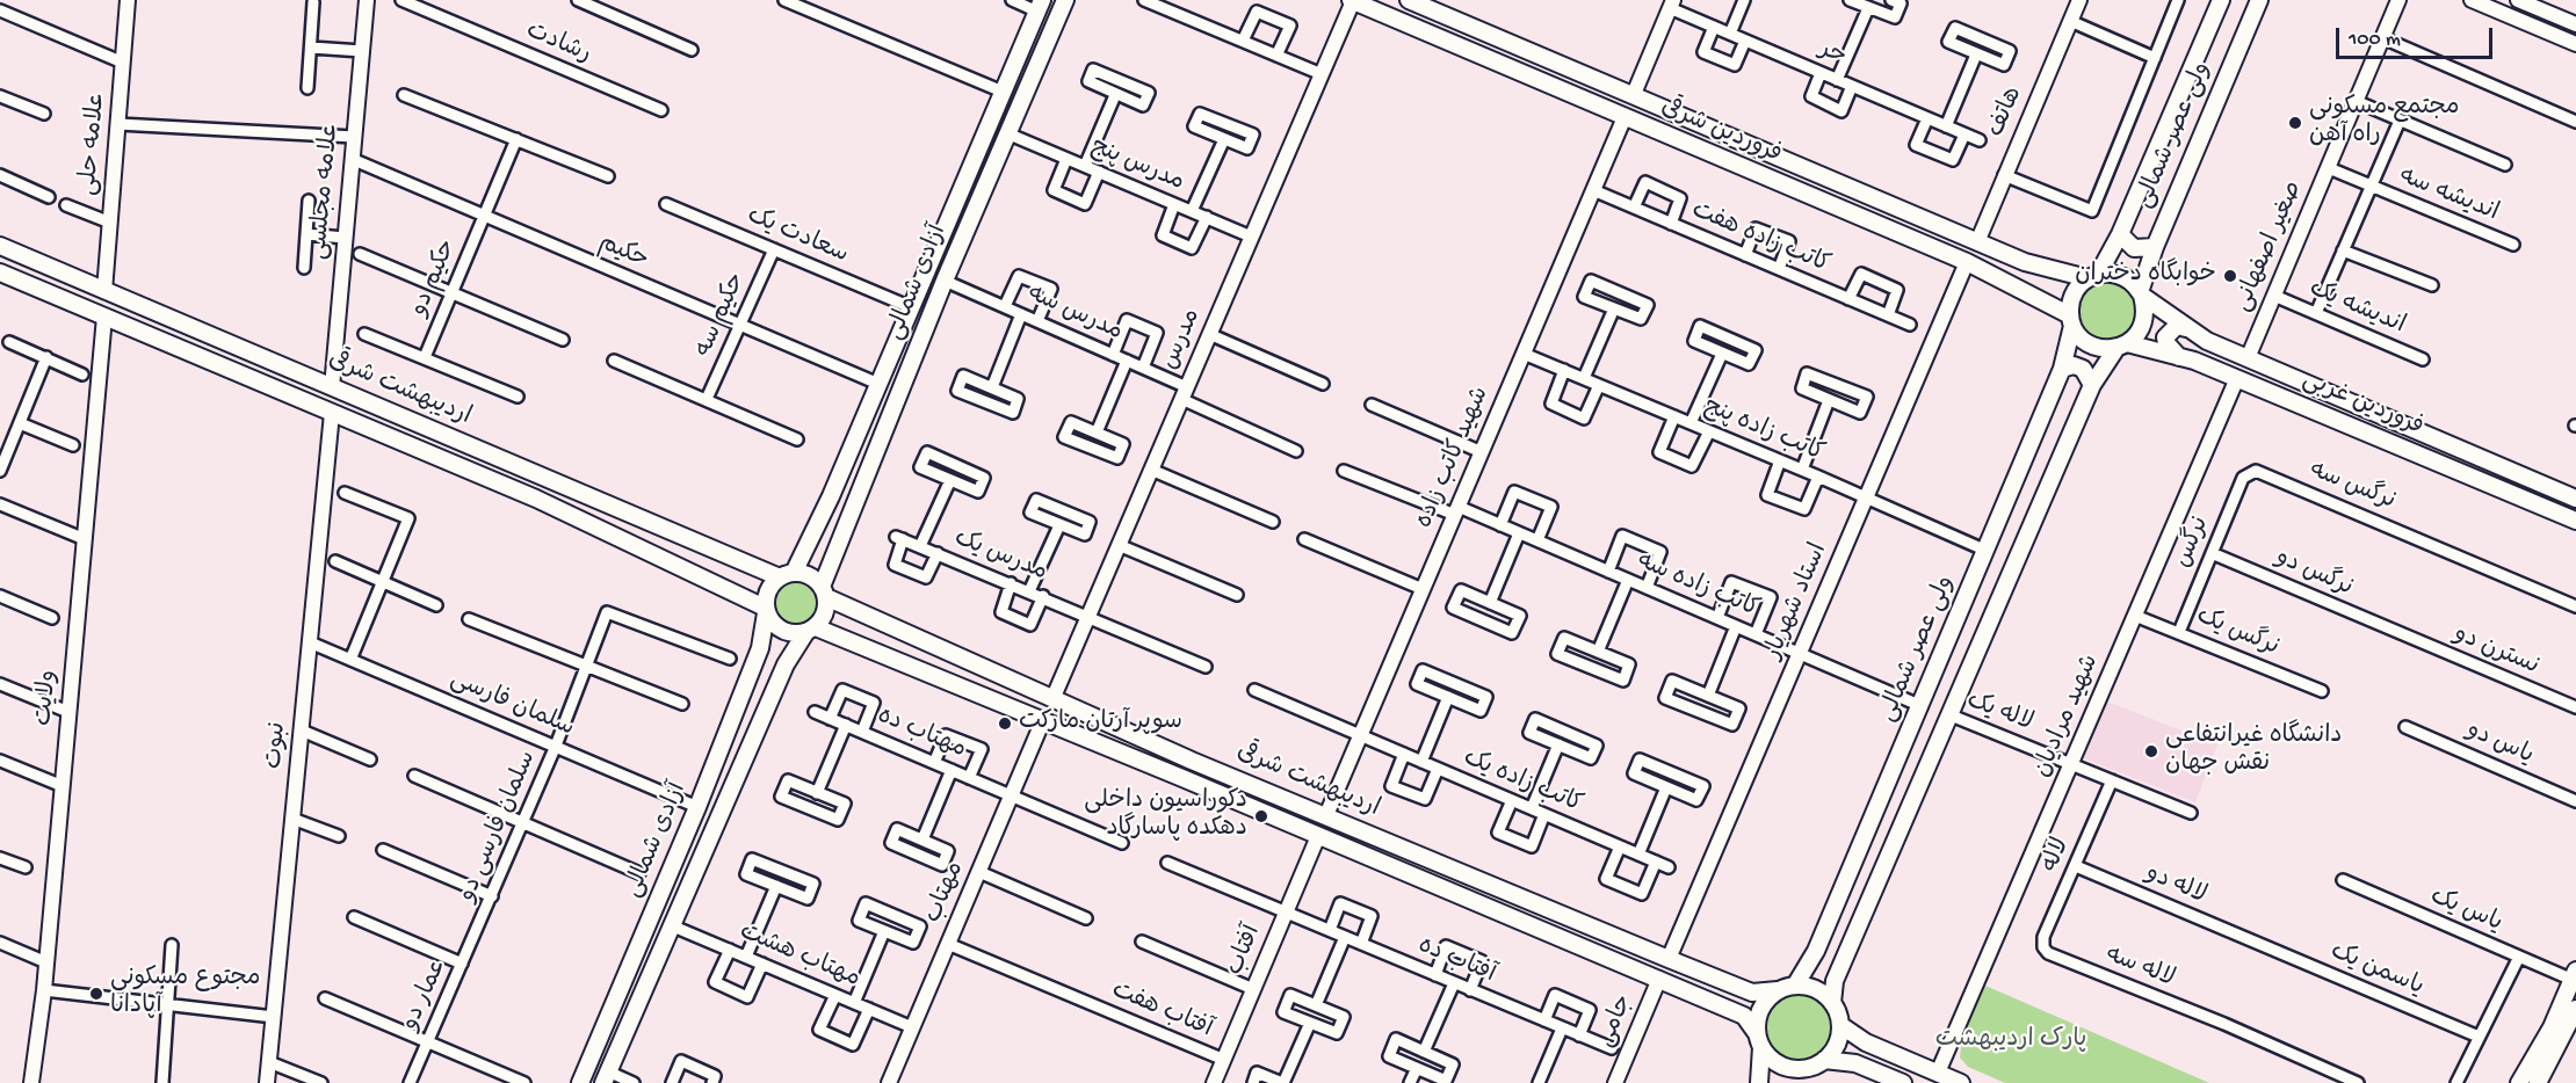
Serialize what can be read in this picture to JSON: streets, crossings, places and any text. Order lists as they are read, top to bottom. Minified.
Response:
{"streets":{"main road":["فروردین شرقی","ولی عصر شمالی","آزادی شمالی","اردیبهشت شرقی","فروردین غربی"],"street":["رشادت","حر","هاتف","علامه حلی","مدرس پنج","علامه مجلسی","اندیشه سه","سعادت یک","کاتب زاده هفت","صغیر اصفهانی","حکیم","حکیم دو","اندیشه یک","مدرس سه","حکیم سه","مدرس","کاتب زاده پنج","شهید کاتب زاده","نرگس سه","نرگس","مدرس یک","نرگس دو","کاتب زاده سه","استاد شهریار","نرگس یک","نسترن دو","ولایت","سلمان فارسی","لاله یک","شهید مرادیان","مهتاب ده","یاس دو","نبوت","کاتب زاده یک","سلمان فارسی دو","لاله","لاله دو","مهتاب","یاس یک","آفتاب","مهتاب هشت","آفتاب ده","لاله سه","یاسمن یک","عمار دو","آفتاب هفت","جامی"]},"crossings":[["هاتف","فروردین شرقی"],["فروردین شرقی","ولی عصر شمالی"],["فروردین شرقی","مدرس"],["فروردین شرقی","فروردین غربی"],["فروردین شرقی","شهید کاتب زاده"],["فروردین شرقی","استاد شهریار"],["ولی عصر شمالی","اردیبهشت شرقی"],["ولی عصر شمالی","فروردین غربی"],["ولی عصر شمالی","کاتب زاده پنج"],["ولی عصر شمالی","کاتب زاده سه"],["علامه حلی","اردیبهشت شرقی"],["مدرس پنج","آزادی شمالی"],["مدرس پنج","مدرس"],["علامه مجلسی","حکیم"],["علامه مجلسی","اردیبهشت شرقی"],["اندیشه سه","صغیر اصفهانی"],["سعادت یک","آزادی شمالی"],["سعادت یک","حکیم سه"],["کاتب زاده هفت","شهید کاتب زاده"],["صغیر اصفهانی","اندیشه یک"],["صغیر اصفهانی","فروردین غربی"],["حکیم","حکیم دو"],["حکیم","آزادی شمالی"],["حکیم","حکیم سه"],["آزادی شمالی","مدرس سه"],["آزادی شمالی","اردیبهشت شرقی"],["آزادی شمالی","سلمان فارسی"],["آزادی شمالی","مهتاب هشت"],["مدرس سه","مدرس"],["مدرس","اردیبهشت شرقی"],["مدرس","مدرس یک"],["اردیبهشت شرقی","شهید کاتب زاده"],["اردیبهشت شرقی","استاد شهریار"],["اردیبهشت شرقی","ولایت"],["اردیبهشت شرقی","نبوت"],["اردیبهشت شرقی","مهتاب"],["اردیبهشت شرقی","آفتاب"],["اردیبهشت شرقی","جامی"],["فروردین غربی","شهید مرادیان"],["کاتب زاده پنج","شهید کاتب زاده"],["کاتب زاده پنج","استاد شهریار"],["شهید کاتب زاده","کاتب زاده سه"],["شهید کاتب زاده","کاتب زاده یک"],["نرگس سه","نرگس"],["نرگس","نرگس دو"],["نرگس","نرگس یک"],["نرگس دو","نسترن دو"],["کاتب زاده سه","استاد شهریار"],["نرگس یک","شهید مرادیان"],["سلمان فارسی","نبوت"],["سلمان فارسی","سلمان فارسی دو"],["لاله یک","شهید مرادیان"],["لاله یک","لاله"],["مهتاب ده","مهتاب"],["سلمان فارسی دو","عمار دو"],["لاله","لاله دو"],["لاله","لاله سه"],["لاله دو","یاسمن یک"],["مهتاب","مهتاب هشت"],["مهتاب","آفتاب هفت"],["آفتاب","آفتاب ده"],["آفتاب","آفتاب هفت"]],"parks":["پارک اردیبهشت"],"places":["مجتمع مسکونی راه آهن","خوابگاه دختران","سوپر آرتان مارکت","دانشگاه غیرانتفاعی نقش جهان","دکوراسیون داخلی دهکده پاسارگاد","مجتوع مسکونی آپادانا"],"scale_bar":"100 m"}
